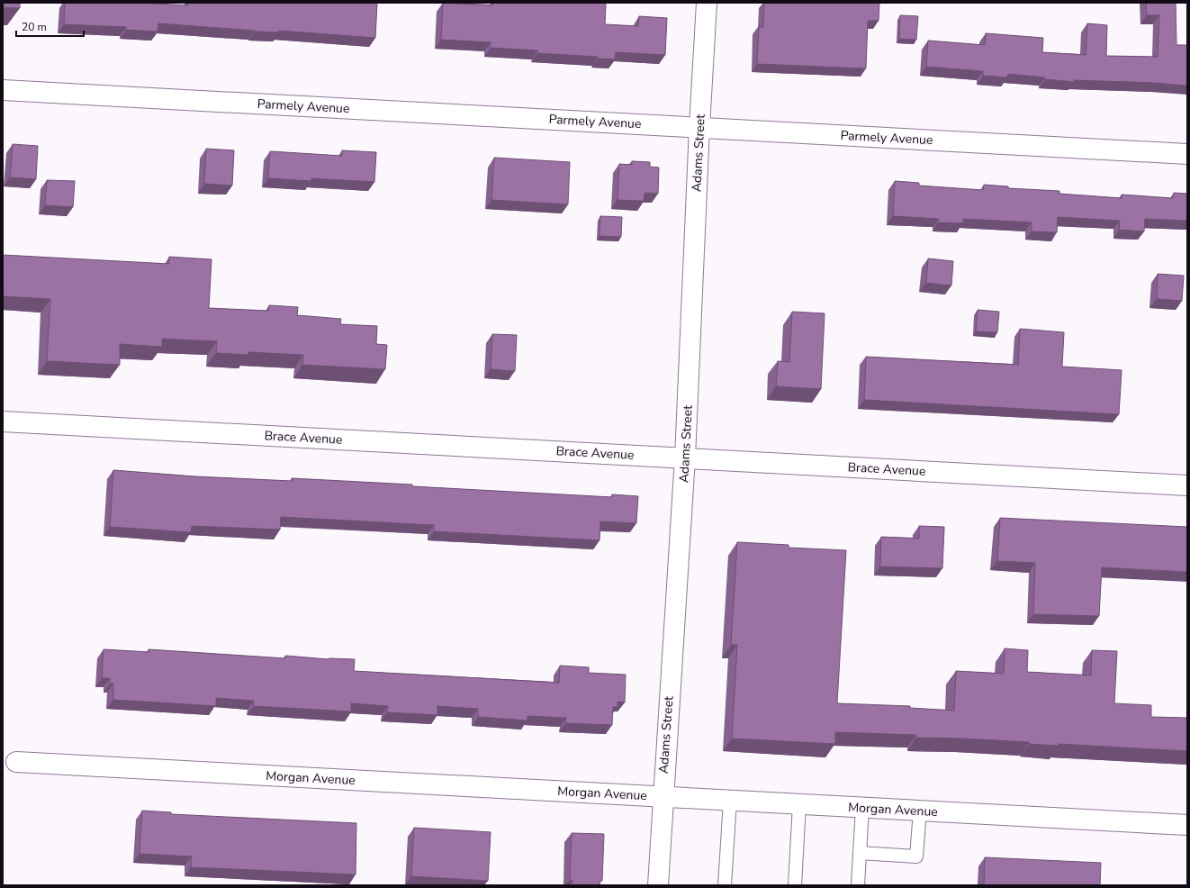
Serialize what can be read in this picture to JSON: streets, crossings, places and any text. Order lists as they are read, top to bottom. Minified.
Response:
{"streets":{"street":["Parmely Avenue","Adams Street","Brace Avenue","Morgan Avenue"]},"crossings":[["Parmely Avenue","Adams Street"],["Adams Street","Brace Avenue"],["Adams Street","Morgan Avenue"]],"scale_bar":"20 m"}
